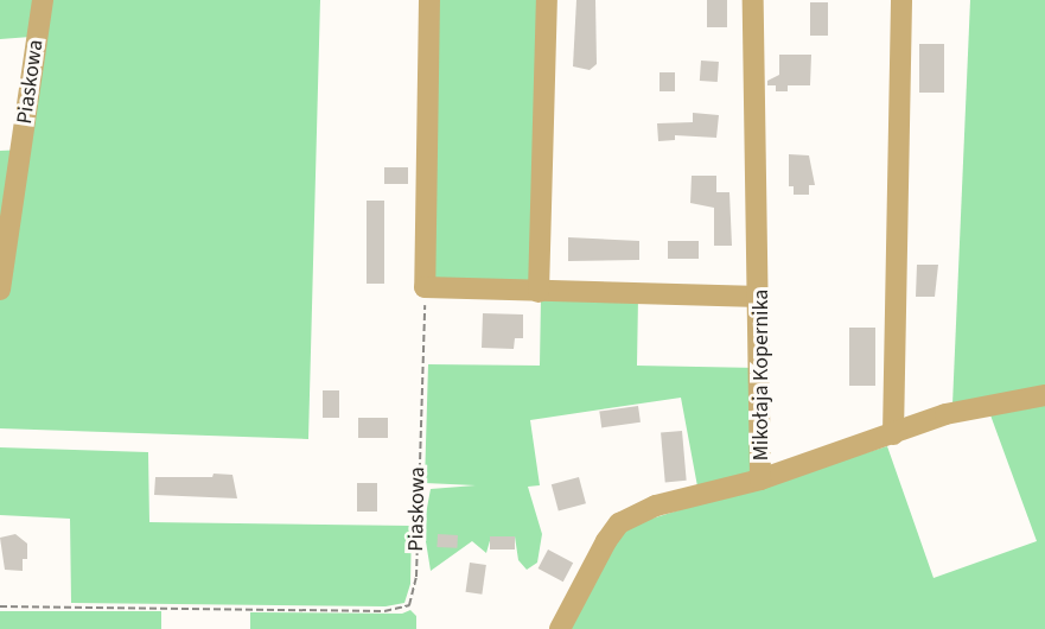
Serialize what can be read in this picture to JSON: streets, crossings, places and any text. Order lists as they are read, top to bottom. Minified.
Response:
{"streets":{"street":["Piaskowa","Mikołaja Kopernika"]}}
